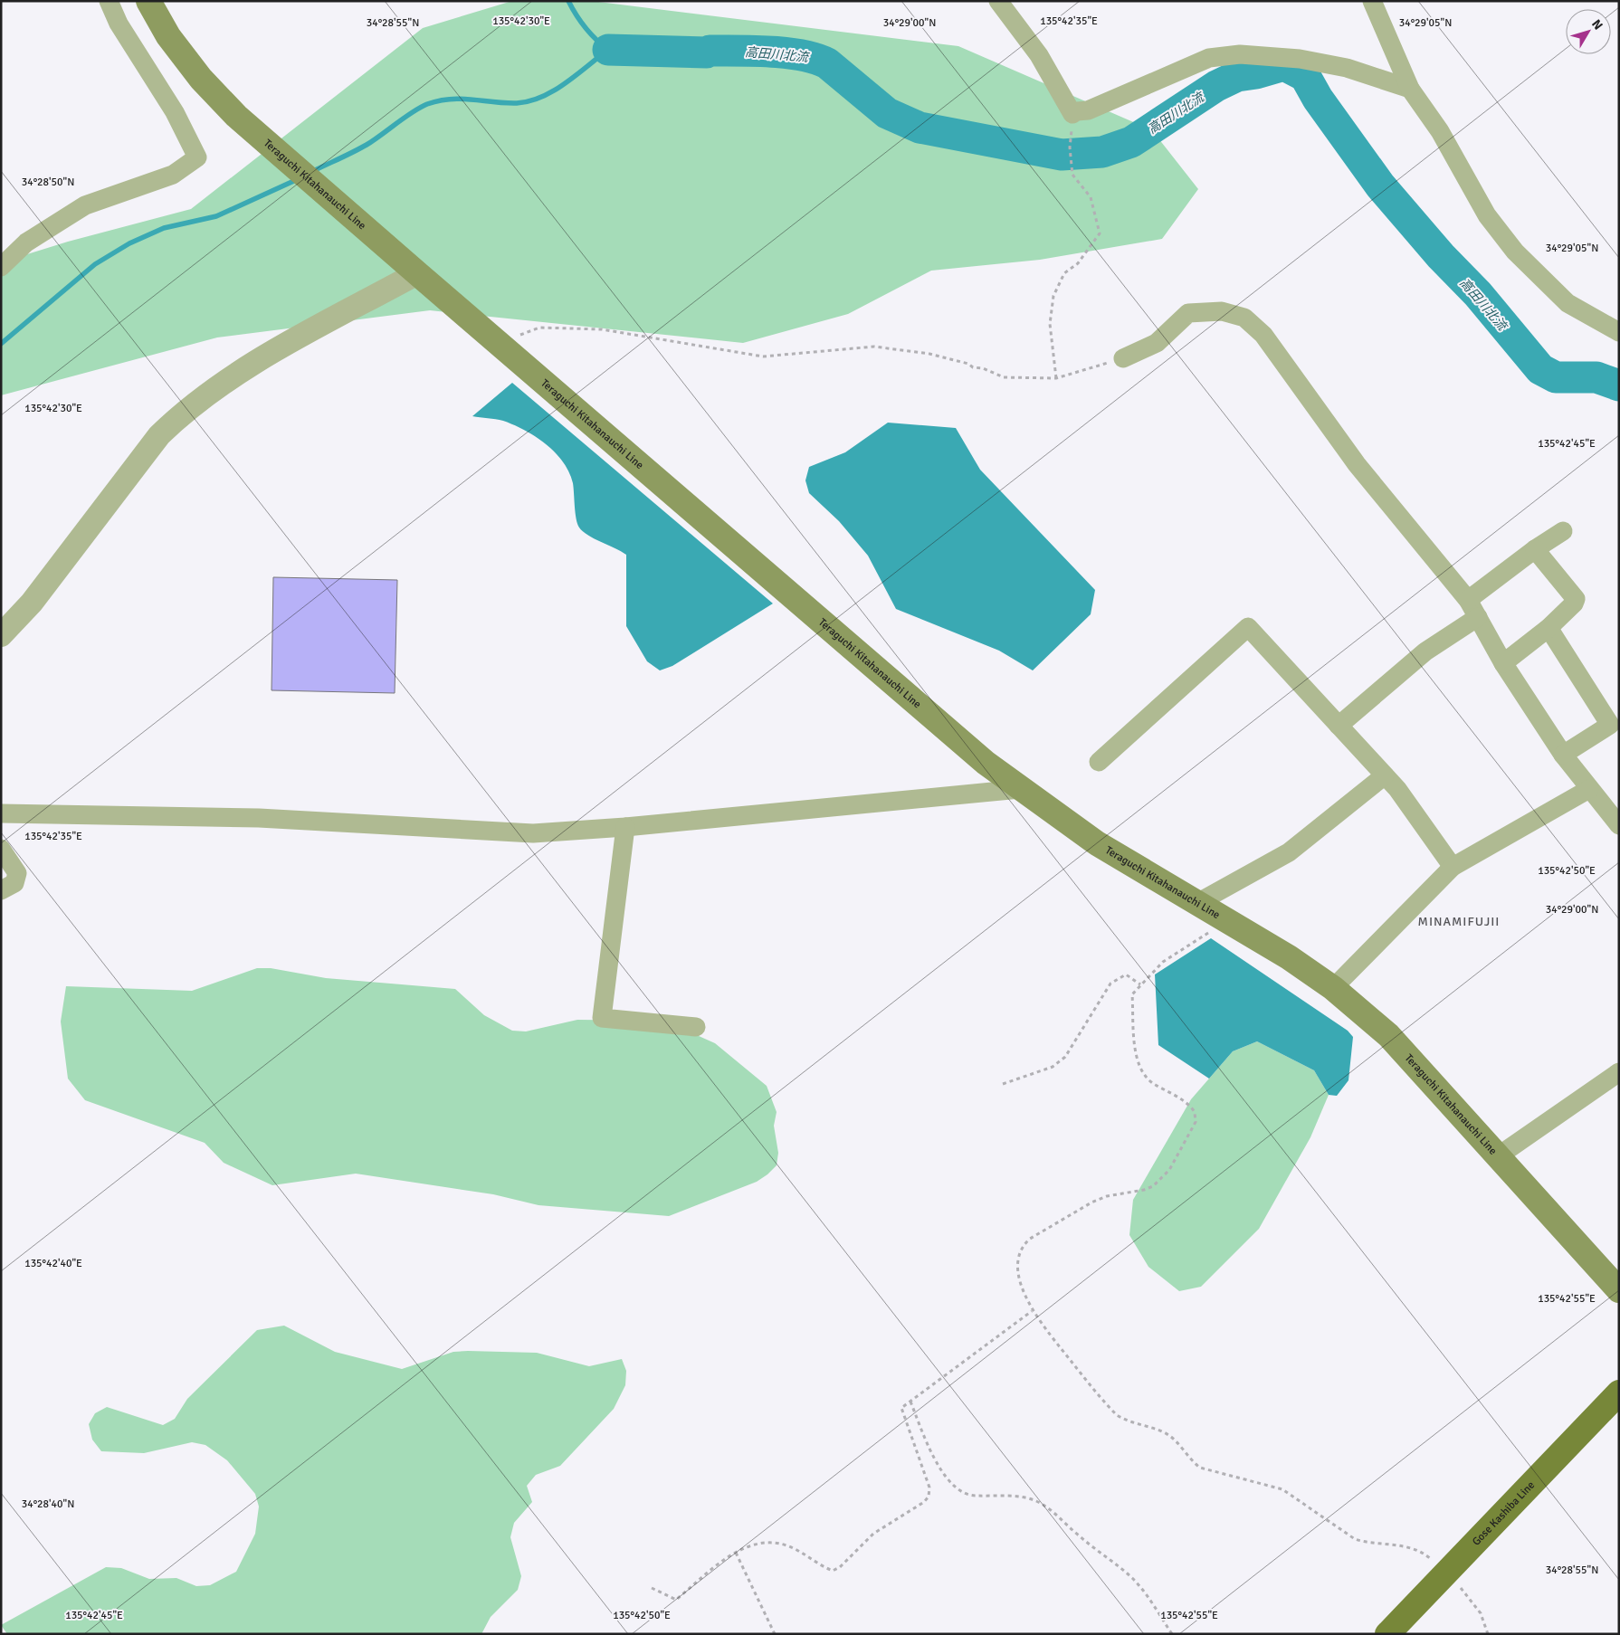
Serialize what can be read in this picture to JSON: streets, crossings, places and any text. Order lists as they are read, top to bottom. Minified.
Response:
{"streets":{"main road":["Teraguchi Kitahanauchi Line","Gose Kashiba Line"]},"districts":["MINAMIFUJII"],"water":["高田川北流"],"north":"top right","coordinates":["135°42'30\"E","135°42'35\"E","34°29'05\"N","34°28'55\"N","34°29'00\"N","34°28'50\"N","135°42'45\"E","135°42'50\"E","135°42'40\"E","135°42'55\"E","34°28'40\"N"]}
